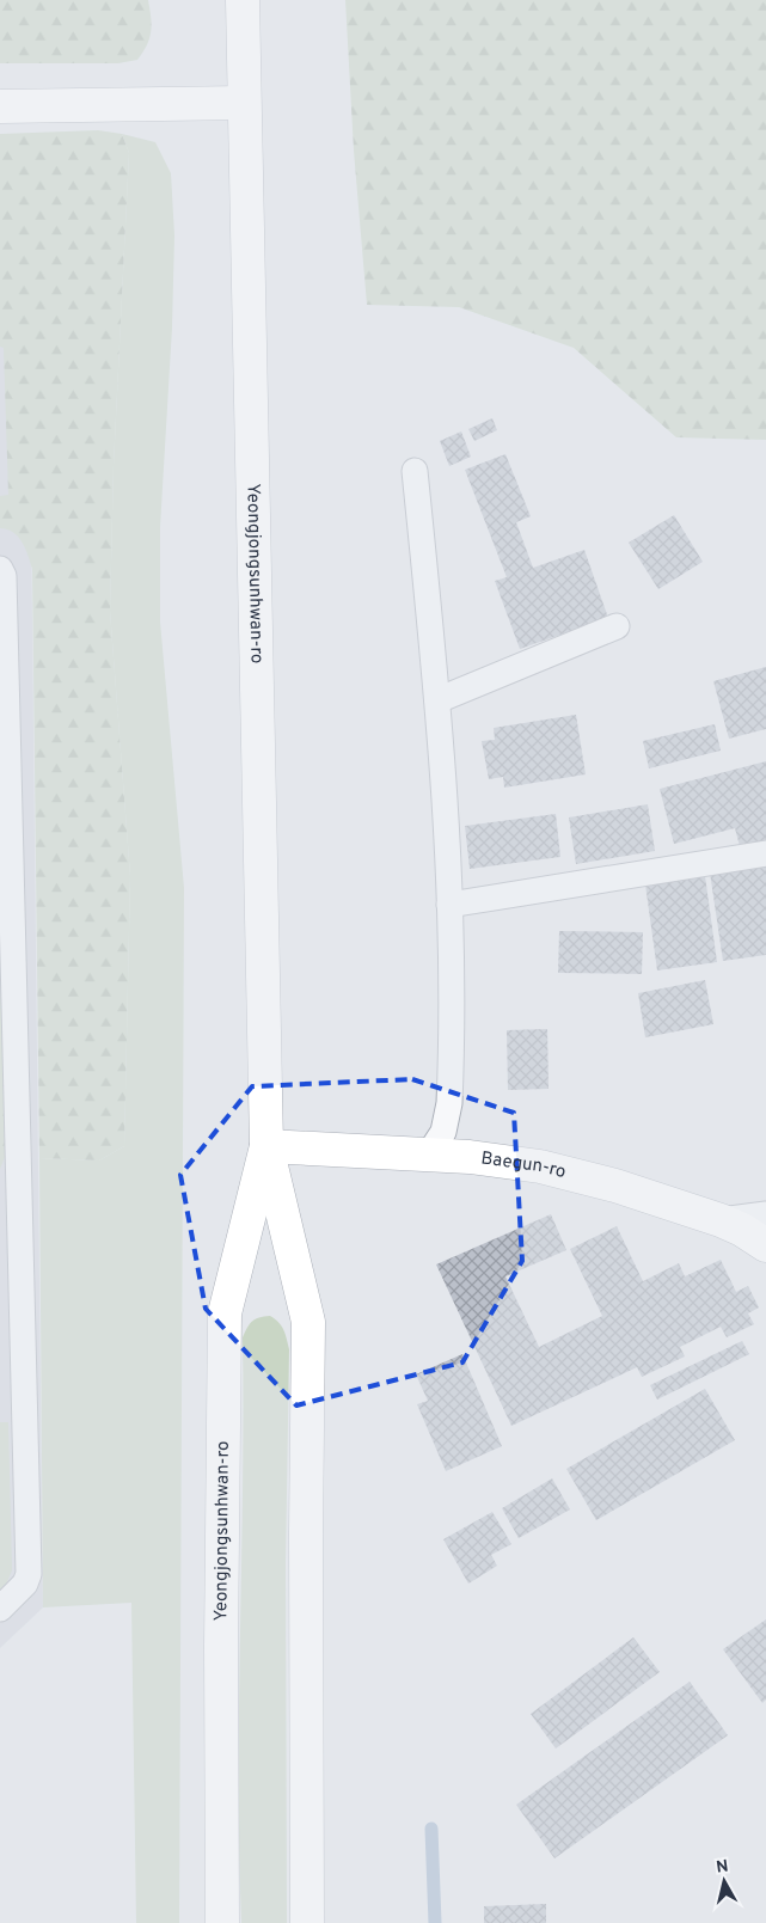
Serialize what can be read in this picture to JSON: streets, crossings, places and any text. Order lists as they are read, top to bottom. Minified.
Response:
{"streets":{"main road":["Yeongjongsunhwan-ro","Baegun-ro"]},"crossings":[["Yeongjongsunhwan-ro","Baegun-ro"]],"north":"top"}
